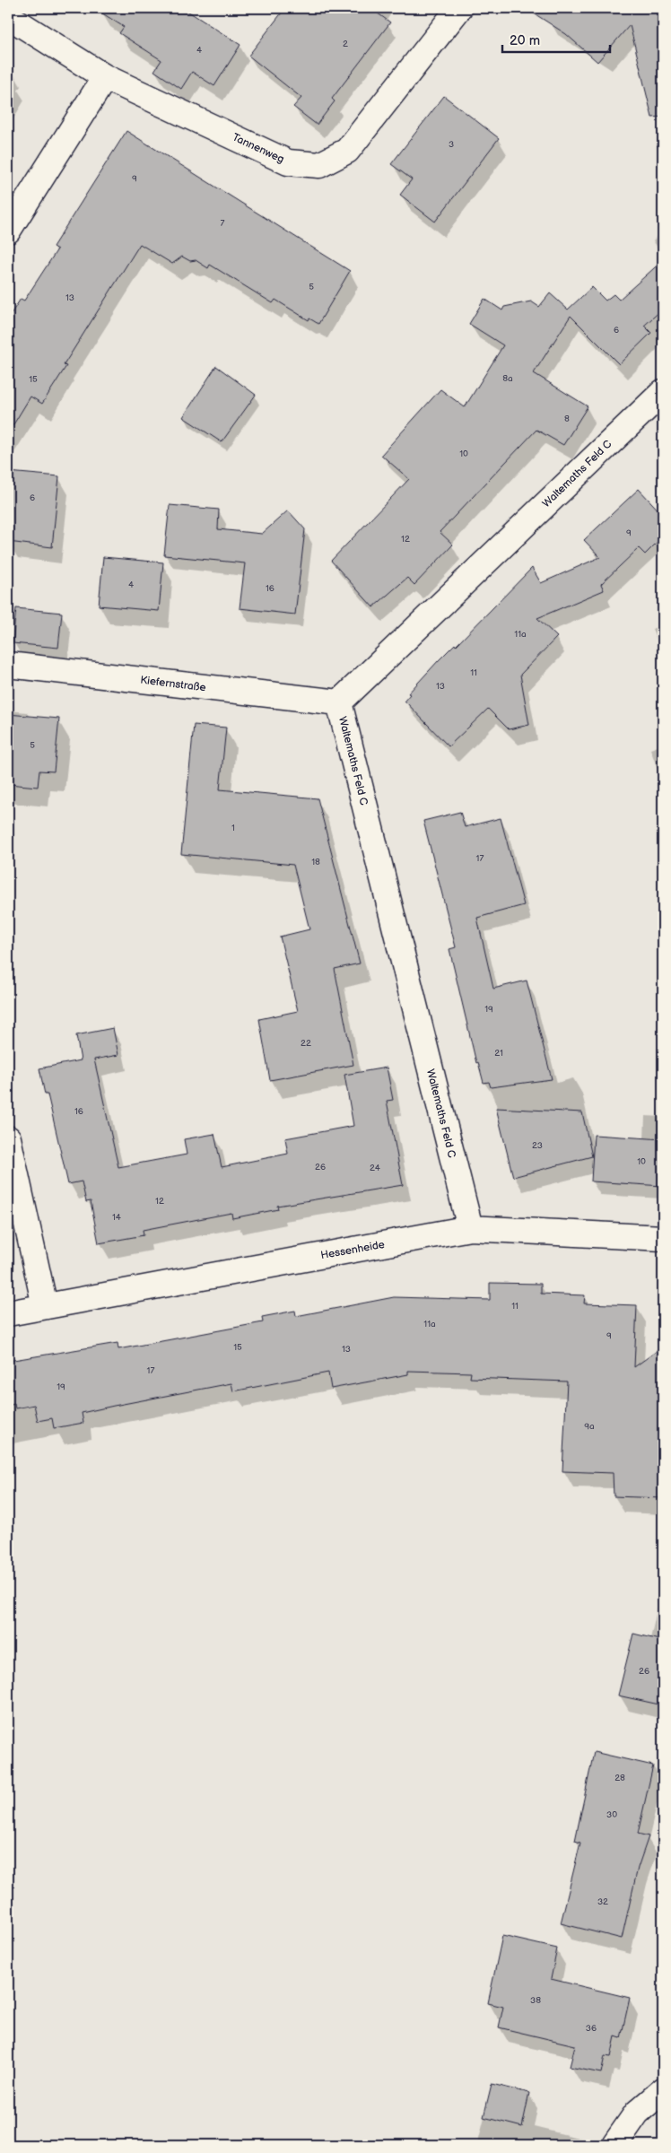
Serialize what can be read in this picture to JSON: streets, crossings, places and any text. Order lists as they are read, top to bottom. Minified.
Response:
{"streets":{"street":["Tannenweg","Waltemaths Feld C","Kiefernstraße","Hessenheide"]},"crossings":[["Waltemaths Feld C","Kiefernstraße"],["Waltemaths Feld C","Hessenheide"]],"house_numbers":["2","4","3","9","7","5","13","6","8a","15","8","10","6","9","12","4","16","11a","11","13","5","1","17","18","19","22","21","16","23","10","26","24","12","14","11","11a","9","15","13","17","19","9a","26","28","30","32","38","36"],"scale_bar":"20 m"}
